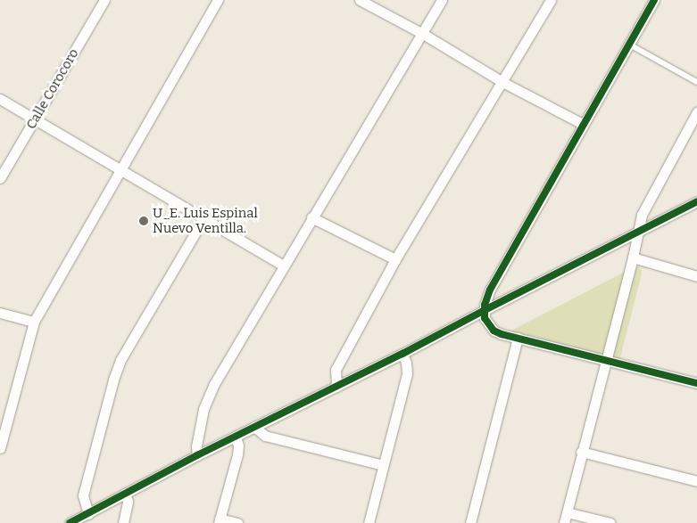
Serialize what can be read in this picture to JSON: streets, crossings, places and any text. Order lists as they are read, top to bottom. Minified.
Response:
{"streets":{"street":["Calle Corocoro"]},"places":["U_E. Luis Espinal Nuevo Ventilla."]}
